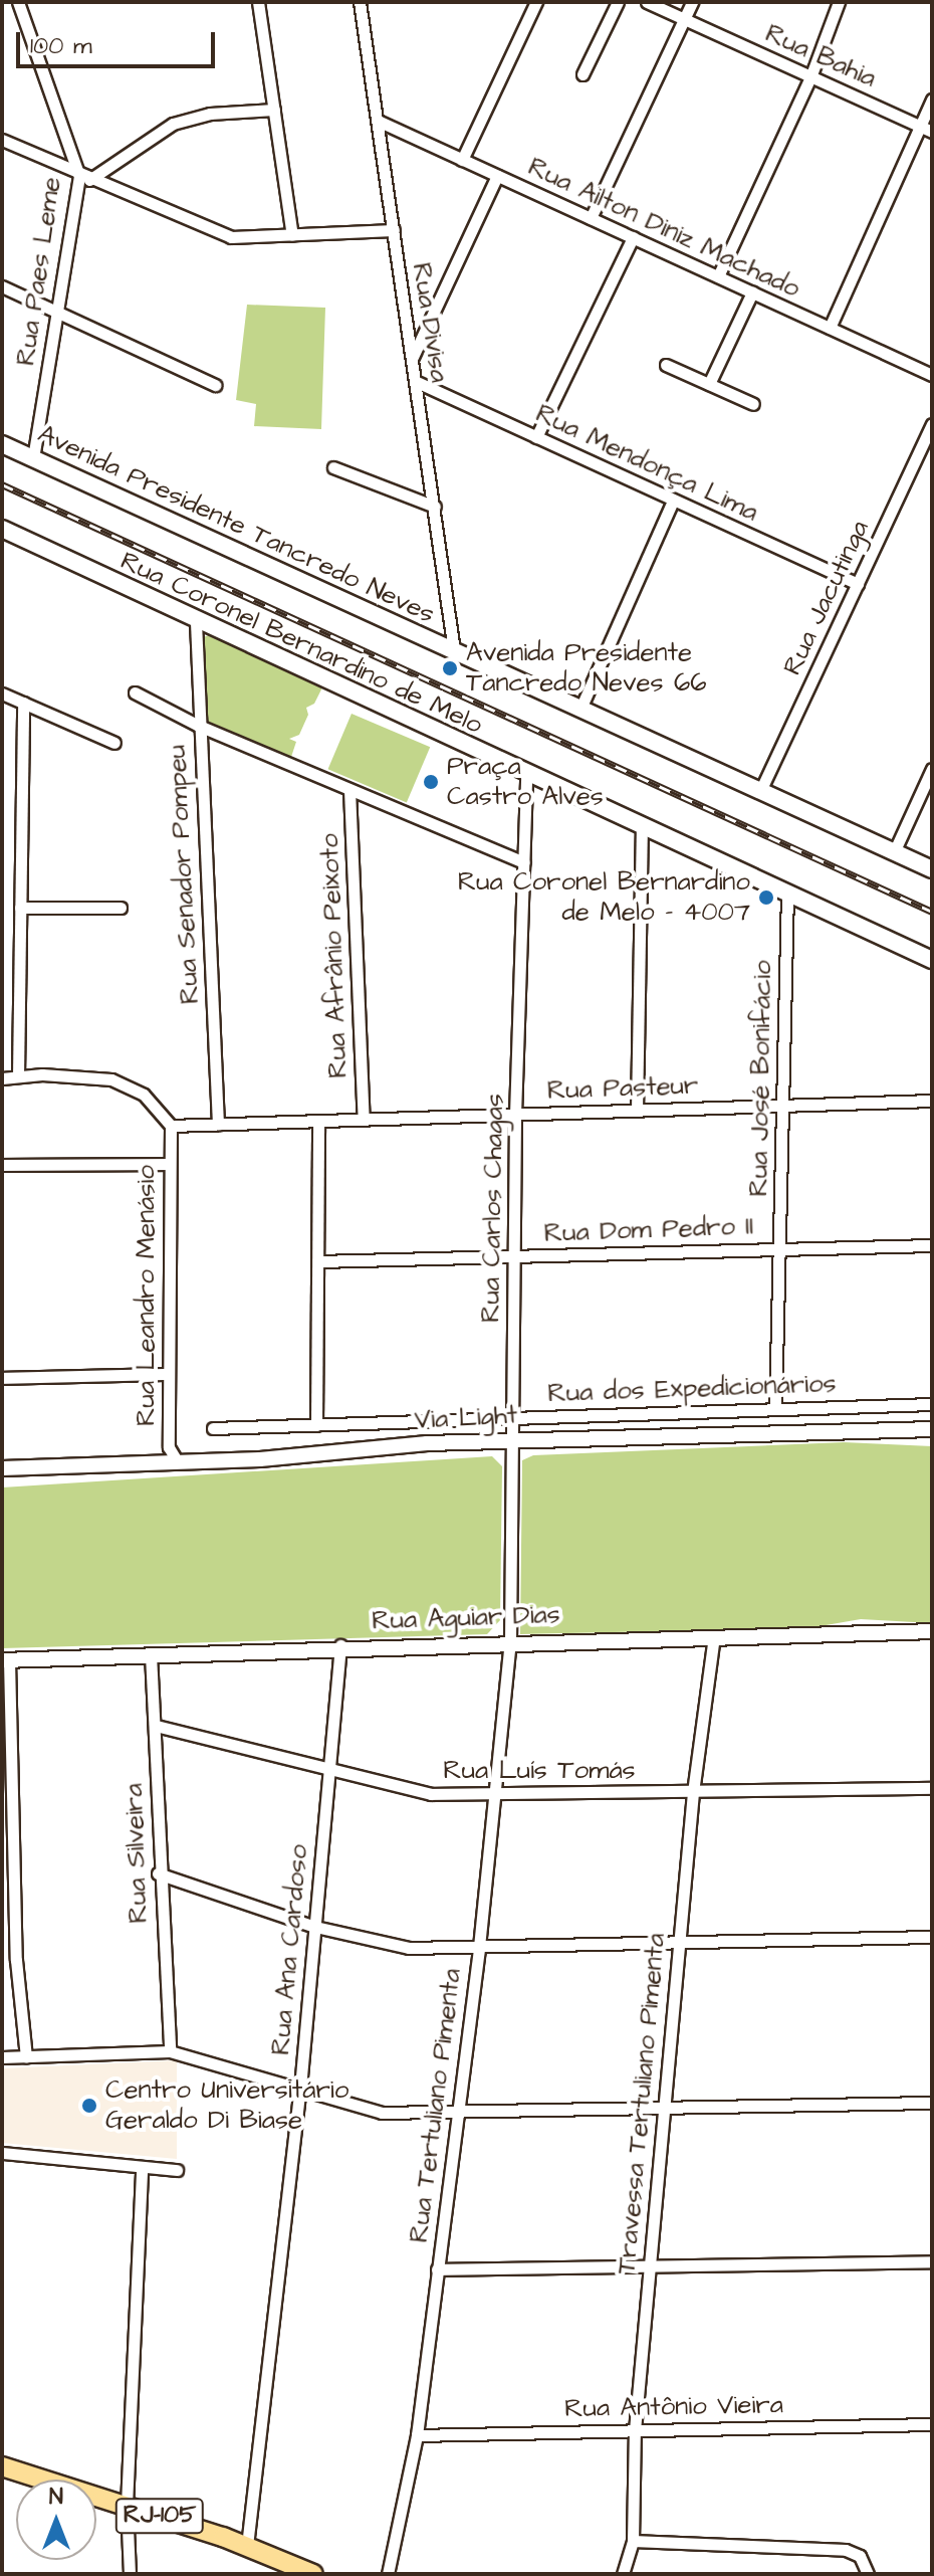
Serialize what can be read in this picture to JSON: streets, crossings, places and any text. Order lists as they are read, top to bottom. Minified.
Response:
{"streets":{"main road":["Avenida Presidente Tancredo Neves","Rua Coronel Bernardino de Melo","RJ-105"],"street":["Rua Bahia","Rua Ailton Diniz Machado","Rua Paes Leme","Rua Divisa","Rua Mendonça Lima","Rua Jacutinga","Rua Senador Pompeu","Rua Afrânio Peixoto","Rua José Bonifácio","Rua Pasteur","Rua Carlos Chagas","Rua Dom Pedro II","Rua Leandro Menásio","Rua dos Expedicionários","Via Light","Rua Aguiar Dias","Rua Luís Tomás","Rua Silveira","Rua Ana Cardoso","Travessa Tertuliano Pimenta","Rua Tertuliano Pimenta","Rua Antônio Vieira"]},"crossings":[["Rua Ailton Diniz Machado","Rua Divisa"],["Rua Paes Leme","Avenida Presidente Tancredo Neves"],["Rua Divisa","Rua Mendonça Lima"],["Rua Divisa","Avenida Presidente Tancredo Neves"],["Rua Mendonça Lima","Rua Jacutinga"],["Avenida Presidente Tancredo Neves","Rua Jacutinga"],["Rua Coronel Bernardino de Melo","Rua Senador Pompeu"],["Rua Coronel Bernardino de Melo","Rua José Bonifácio"],["Rua Coronel Bernardino de Melo","Rua Carlos Chagas"],["Rua Senador Pompeu","Rua Pasteur"],["Rua Afrânio Peixoto","Rua Pasteur"],["Rua José Bonifácio","Rua Pasteur"],["Rua José Bonifácio","Rua Dom Pedro II"],["Rua José Bonifácio","Rua dos Expedicionários"],["Rua Pasteur","Rua Carlos Chagas"],["Rua Pasteur","Rua Leandro Menásio"],["Rua Carlos Chagas","Rua Dom Pedro II"],["Rua Carlos Chagas","Rua dos Expedicionários"],["Rua Carlos Chagas","Via Light"],["Rua Carlos Chagas","Rua Aguiar Dias"],["Rua Carlos Chagas","Rua Tertuliano Pimenta"],["Rua Leandro Menásio","Via Light"],["Rua Aguiar Dias","Rua Silveira"],["Rua Aguiar Dias","Rua Ana Cardoso"],["Rua Aguiar Dias","Travessa Tertuliano Pimenta"],["Rua Aguiar Dias","Rua Tertuliano Pimenta"],["Rua Luís Tomás","Rua Silveira"],["Rua Luís Tomás","Rua Ana Cardoso"],["Rua Luís Tomás","Travessa Tertuliano Pimenta"],["Rua Luís Tomás","Rua Tertuliano Pimenta"],["Rua Ana Cardoso","RJ-105"],["Travessa Tertuliano Pimenta","Rua Antônio Vieira"],["Rua Tertuliano Pimenta","Rua Antônio Vieira"]],"places":["Avenida Presidente Tancredo Neves 66","Praça Castro Alves","Rua Coronel Bernardino de Melo - 4007","Centro Universitário Geraldo Di Biase"],"scale_bar":"100 m","north":"top"}
